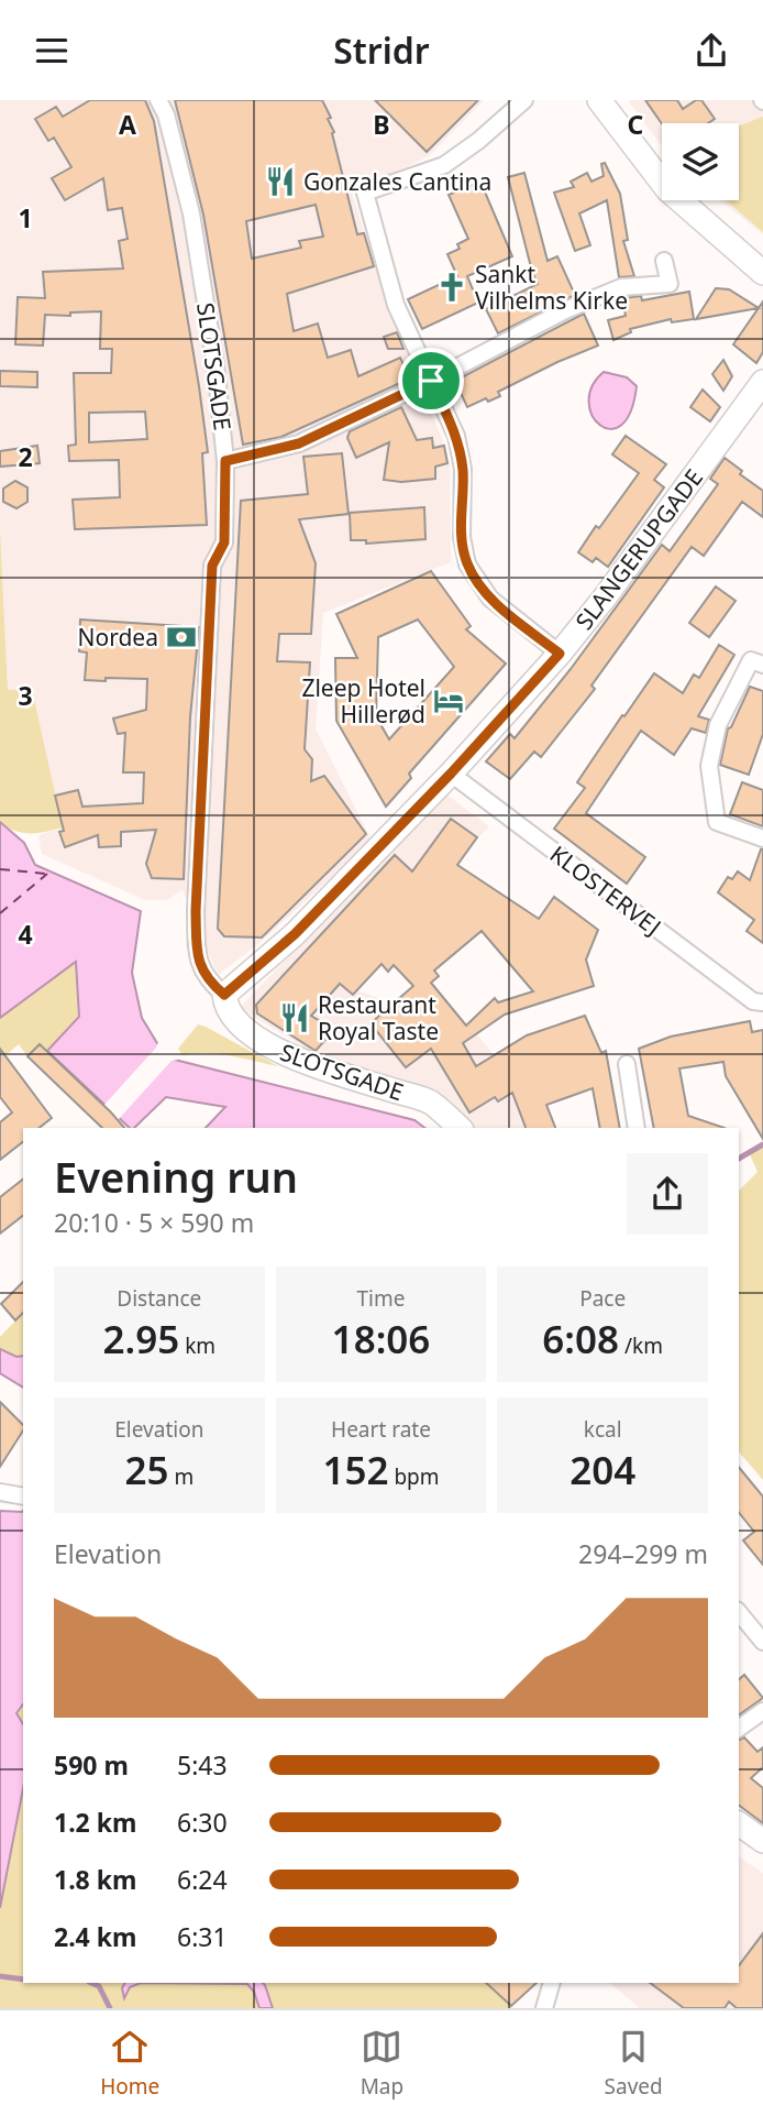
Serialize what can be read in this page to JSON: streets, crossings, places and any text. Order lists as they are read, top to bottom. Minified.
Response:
{"streets":{"street":["SLOTSGADE","SLANGERUPGADE","KLOSTERVEJ"]},"crossings":[["SLOTSGADE","SLANGERUPGADE"],["SLANGERUPGADE","KLOSTERVEJ"]],"places":{"restaurant":["Gonzales Cantina","Restaurant Royal Taste"],"church":["Sankt Vilhelms Kirke"],"bank":["Nordea"],"hotel":["Zleep Hotel Hillerød"]},"page":{"header":"Stridr","heading":["Evening run","20:10 · 5 × 590 m"],"stats":[["Distance","2.95 km"],["Time","18:06"],["Pace","6:08 /km"],["Elevation","25 m"],["Heart rate","152 bpm"],["kcal","204"]],"chart":["Elevation","294–299 m"],"list":[{"name":"590 m","note":"5:43"},{"name":"1.2 km","note":"6:30"},{"name":"1.8 km","note":"6:24"},{"name":"2.4 km","note":"6:31"}],"tabs":["Home","Map","Saved"]},"grid":{"columns":["A","B","C"],"rows":["1","2","3","4"]}}
